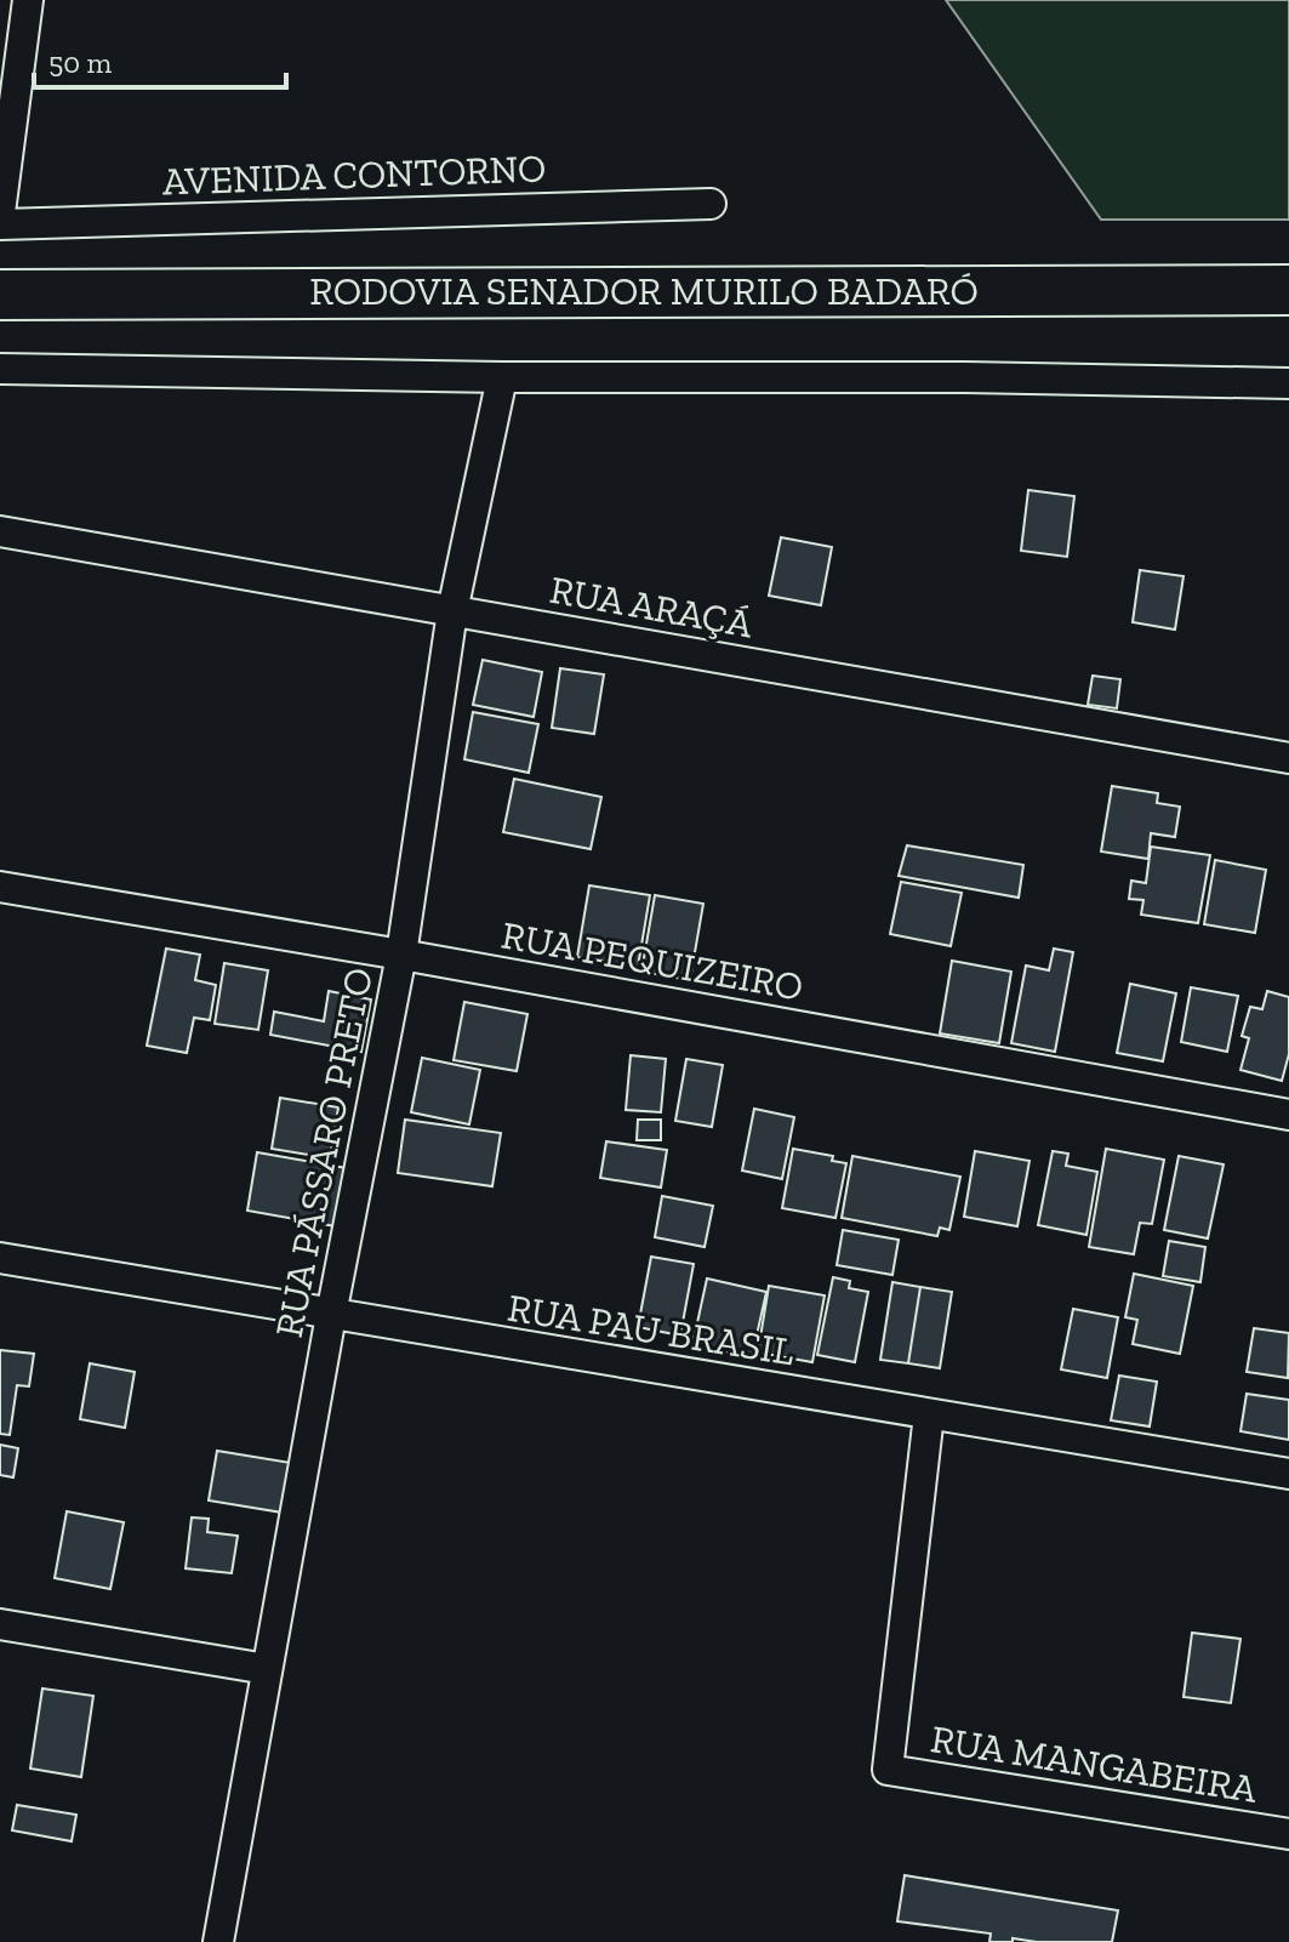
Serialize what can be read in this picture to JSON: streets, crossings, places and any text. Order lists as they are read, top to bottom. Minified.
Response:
{"streets":{"main road":["RODOVIA SENADOR MURILO BADARÓ"],"street":["AVENIDA CONTORNO","RUA ARAÇÁ","RUA PEQUIZEIRO","RUA PÁSSARO PRETO","RUA PAU BRASIL","RUA MANGABEIRA"]},"crossings":[["RUA ARAÇÁ","RUA PÁSSARO PRETO"],["RUA PEQUIZEIRO","RUA PÁSSARO PRETO"],["RUA PÁSSARO PRETO","RUA PAU BRASIL"],["RUA PAU BRASIL","RUA MANGABEIRA"]],"scale_bar":"50 m"}
